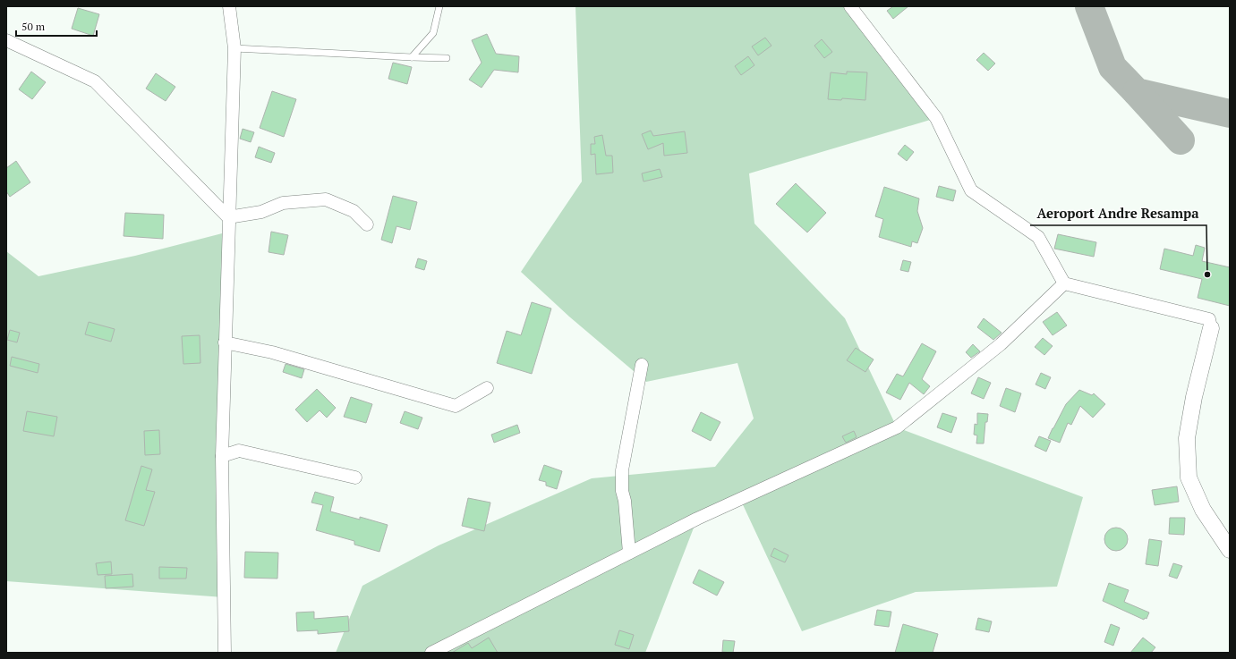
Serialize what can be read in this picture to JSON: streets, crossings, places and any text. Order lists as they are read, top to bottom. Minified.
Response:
{"places":["Aeroport Andre Resampa"],"scale_bar":"50 m"}
